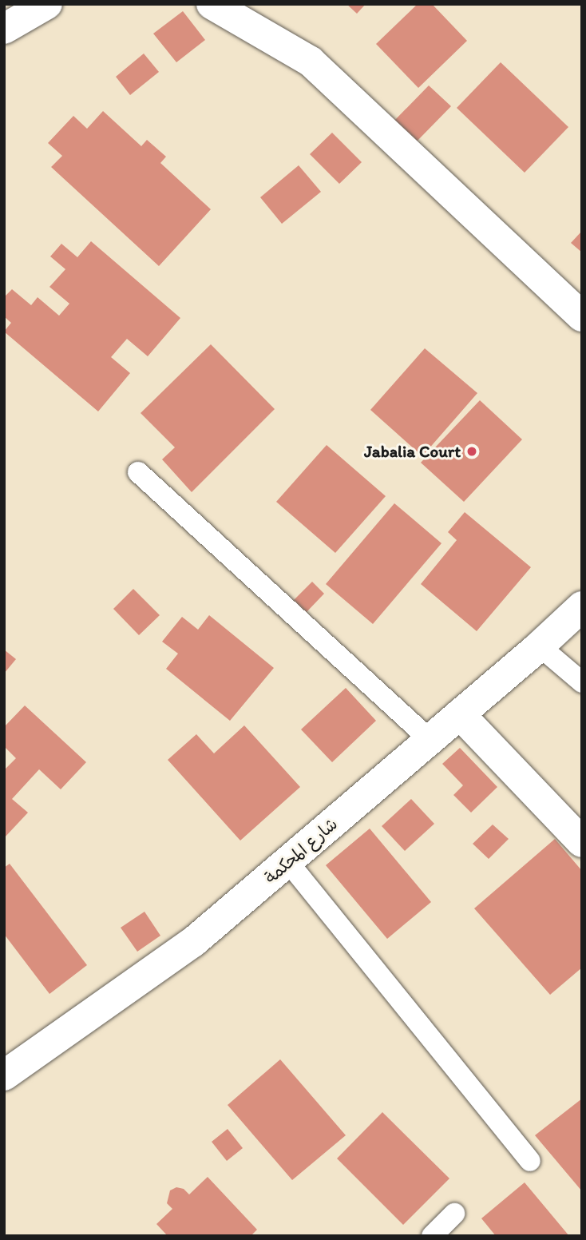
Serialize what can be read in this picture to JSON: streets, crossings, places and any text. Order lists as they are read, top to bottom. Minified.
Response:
{"streets":{"street":["شارع المحكمة"]},"places":["Jabalia Court"]}
